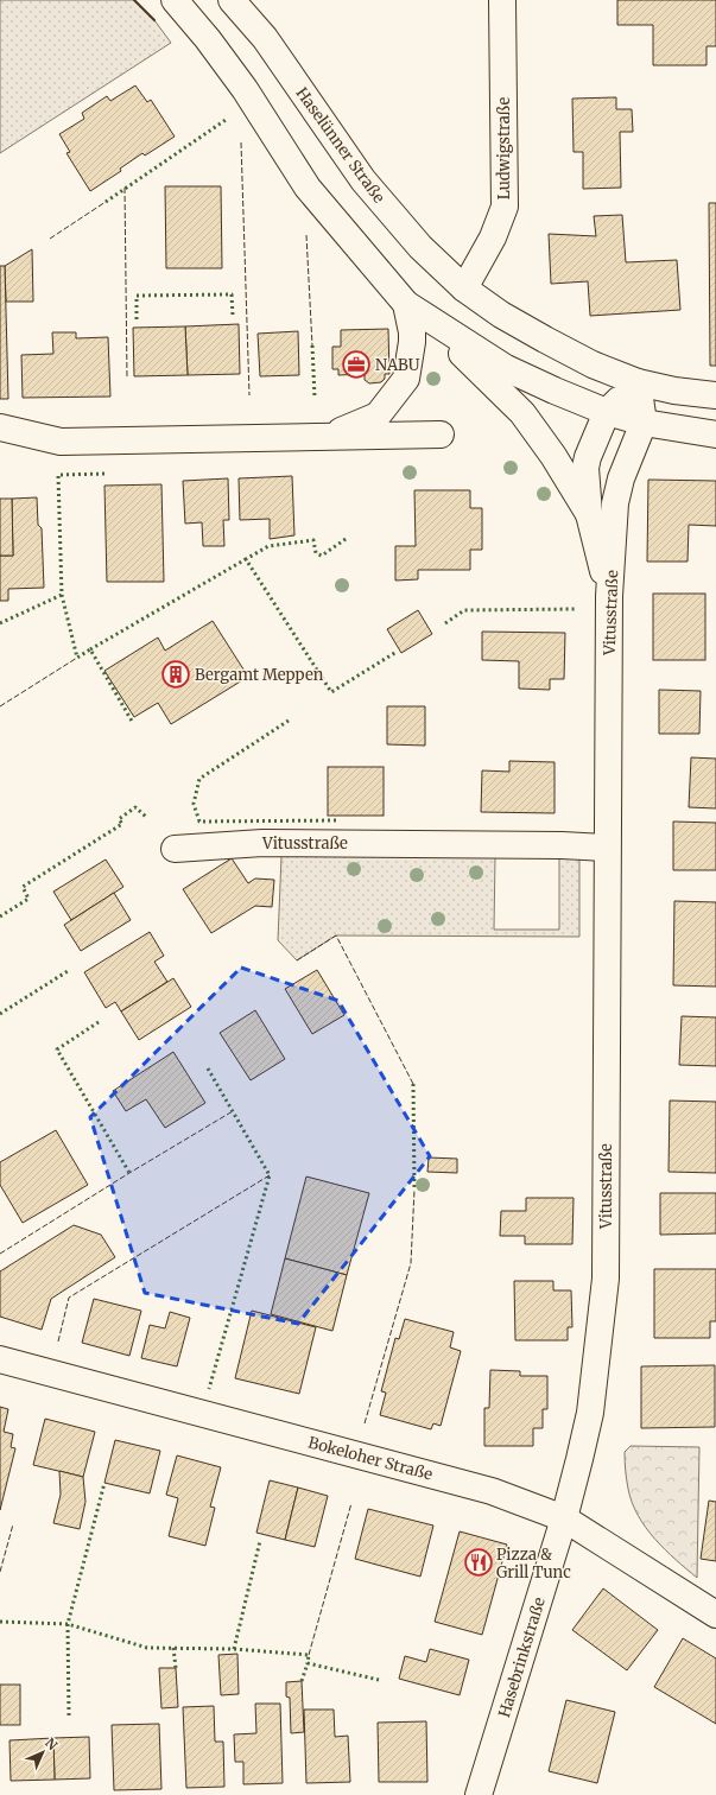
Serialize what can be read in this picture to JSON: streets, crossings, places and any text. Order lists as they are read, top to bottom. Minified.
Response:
{"streets":{"street":["Haselünner Straße","Ludwigstraße","Vitusstraße","Bokeloher Straße","Hasebrinkstraße"]},"crossings":[["Haselünner Straße","Ludwigstraße"],["Vitusstraße","Bokeloher Straße"],["Vitusstraße","Hasebrinkstraße"],["Bokeloher Straße","Hasebrinkstraße"]],"places":{"office":["NABU"],"building":["Bergamt Meppen"],"restaurant":["Pizza & Grill Tunc"]},"north":"top right"}
